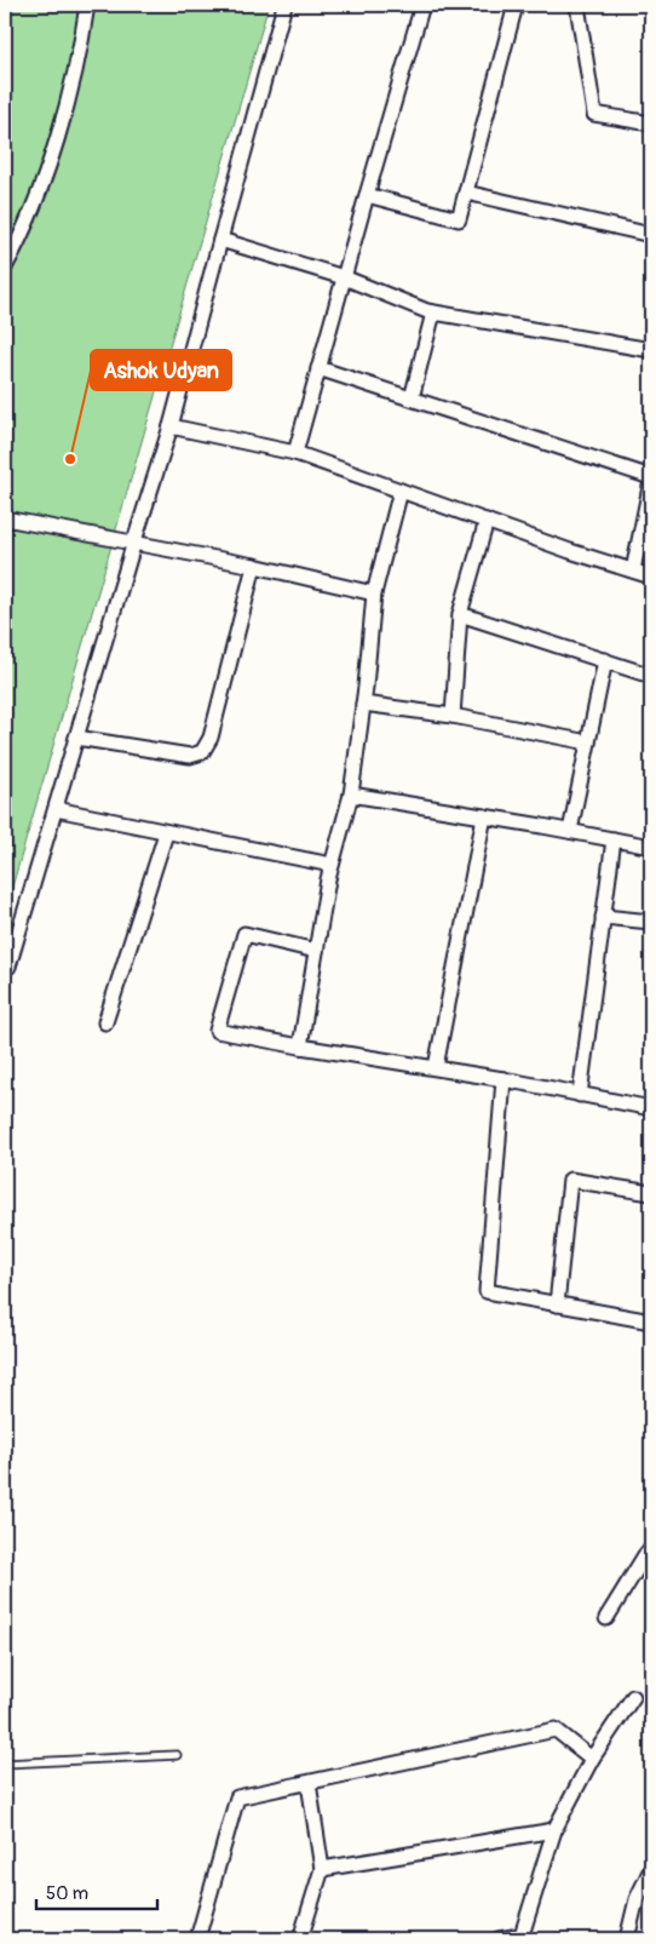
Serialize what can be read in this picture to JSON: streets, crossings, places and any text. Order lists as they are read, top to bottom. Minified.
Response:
{"places":["Ashok Udyan"],"scale_bar":"50 m"}
